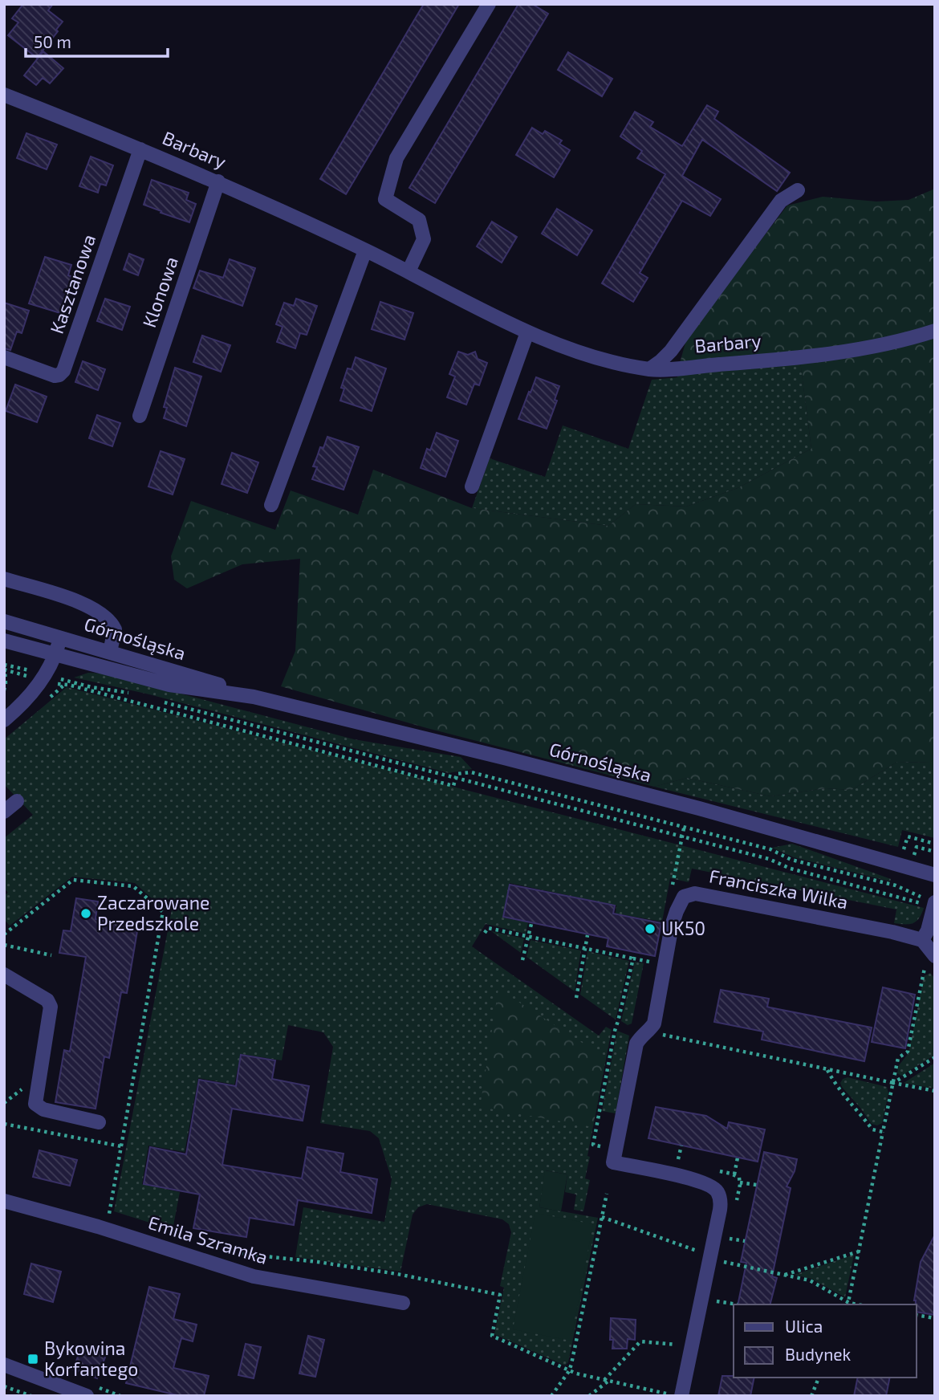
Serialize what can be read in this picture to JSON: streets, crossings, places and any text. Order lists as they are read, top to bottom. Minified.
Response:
{"streets":{"street":["Barbary","Kasztanowa","Klonowa","Górnośląska","Franciszka Wilka","Emila Szramka"]},"crossings":[["Barbary","Kasztanowa"],["Barbary","Klonowa"]],"places":{"other":["Zaczarowane Przedszkole","UK50"],"transit":["Bykowina Korfantego"]},"legend":["Ulica","Budynek"],"scale_bar":"50 m"}
